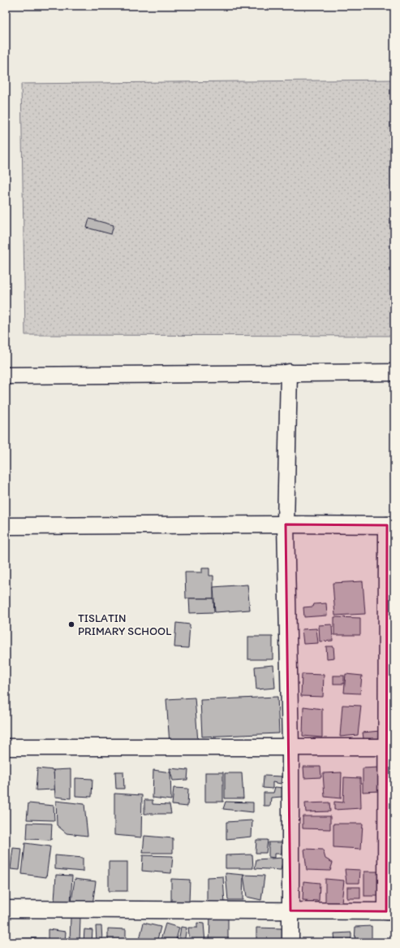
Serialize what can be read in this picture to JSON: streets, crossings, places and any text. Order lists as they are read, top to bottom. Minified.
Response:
{"places":["TISLATIN PRIMARY SCHOOL"]}
